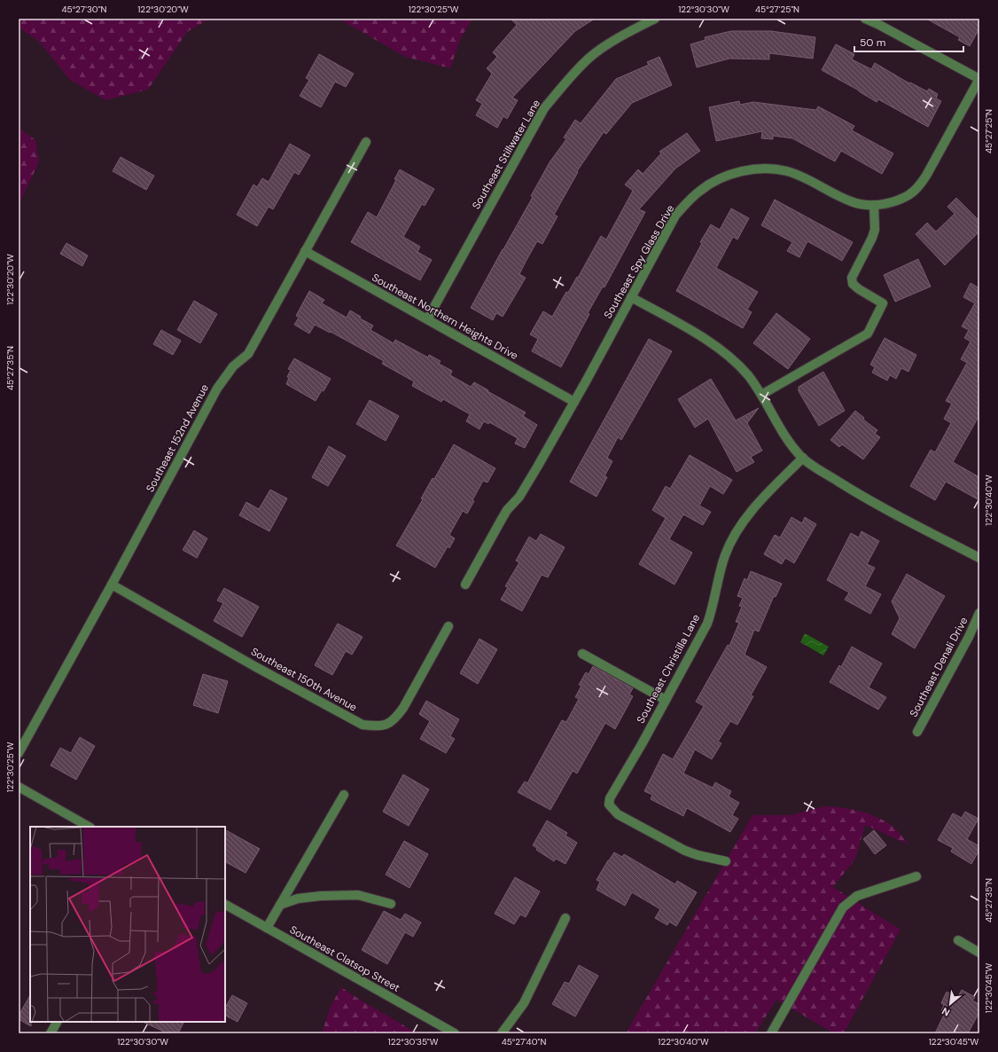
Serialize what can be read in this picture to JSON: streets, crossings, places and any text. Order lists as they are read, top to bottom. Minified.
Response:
{"streets":{"street":["Southeast Stillwater Lane","Southeast Spy Glass Drive","Southeast Northern Heights Drive","Southeast 152nd Avenue","Southeast Denali Drive","Southeast Christilla Lane","Southeast 150th Avenue","Southeast Clatsop Street"]},"crossings":[["Southeast Stillwater Lane","Southeast Northern Heights Drive"],["Southeast Spy Glass Drive","Southeast Northern Heights Drive"],["Southeast Northern Heights Drive","Southeast 152nd Avenue"],["Southeast 152nd Avenue","Southeast 150th Avenue"]],"scale_bar":"50 m","north":"bottom left","coordinates":["45°27'30\"N","122°30'20\"W","122°30'25\"W","122°30'30\"W","45°27'25\"N","45°27'35\"N","122°30'40\"W","122°30'45\"W","122°30'35\"W","45°27'40\"N"]}
